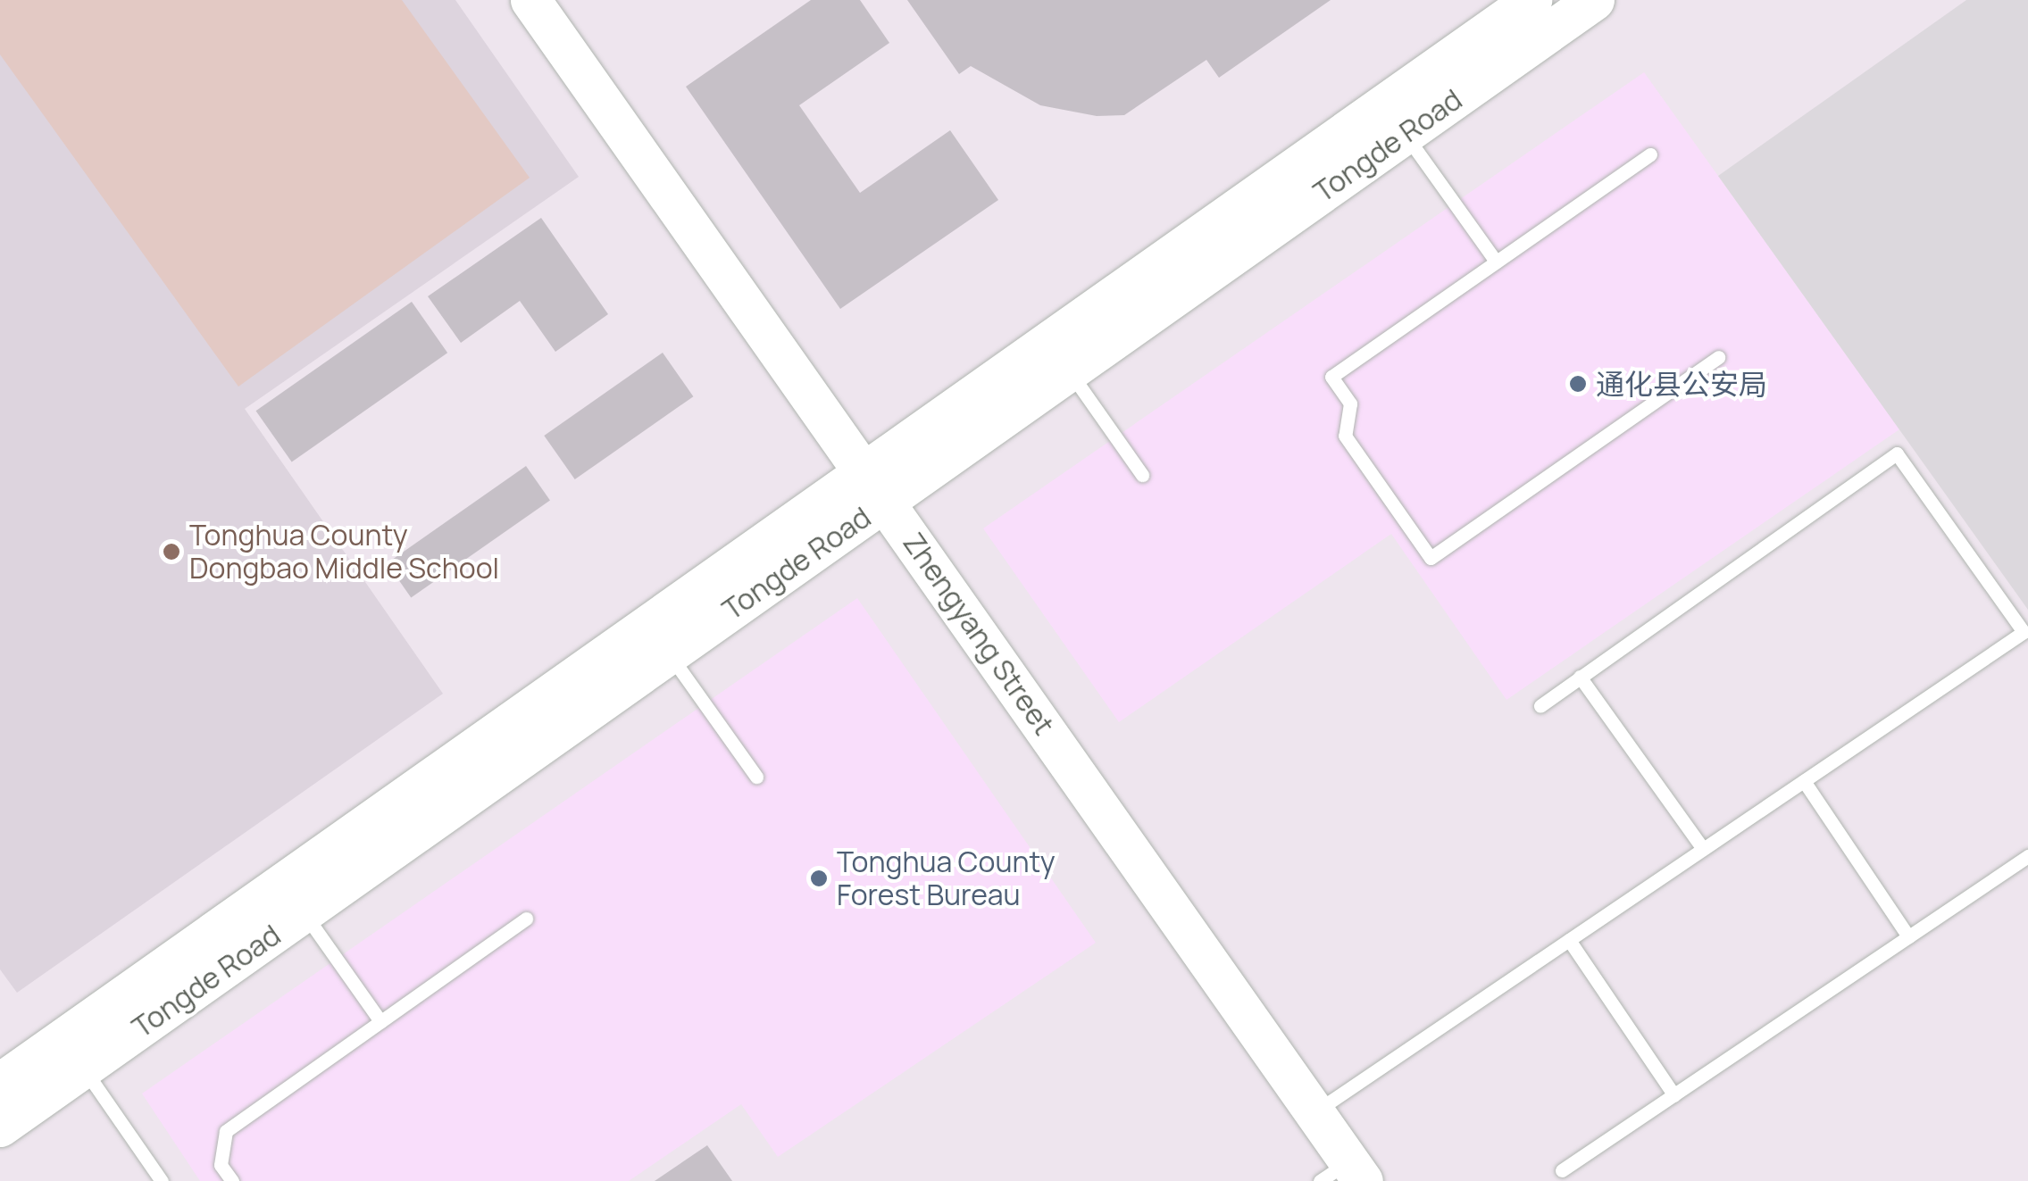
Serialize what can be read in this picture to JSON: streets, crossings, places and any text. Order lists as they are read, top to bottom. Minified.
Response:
{"streets":{"main road":["Tongde Road","Zhengyang Street"]},"crossings":[["Tongde Road","Zhengyang Street"]],"places":["通化县公安局","Tonghua County Dongbao Middle School","Tonghua County Forest Bureau"]}
